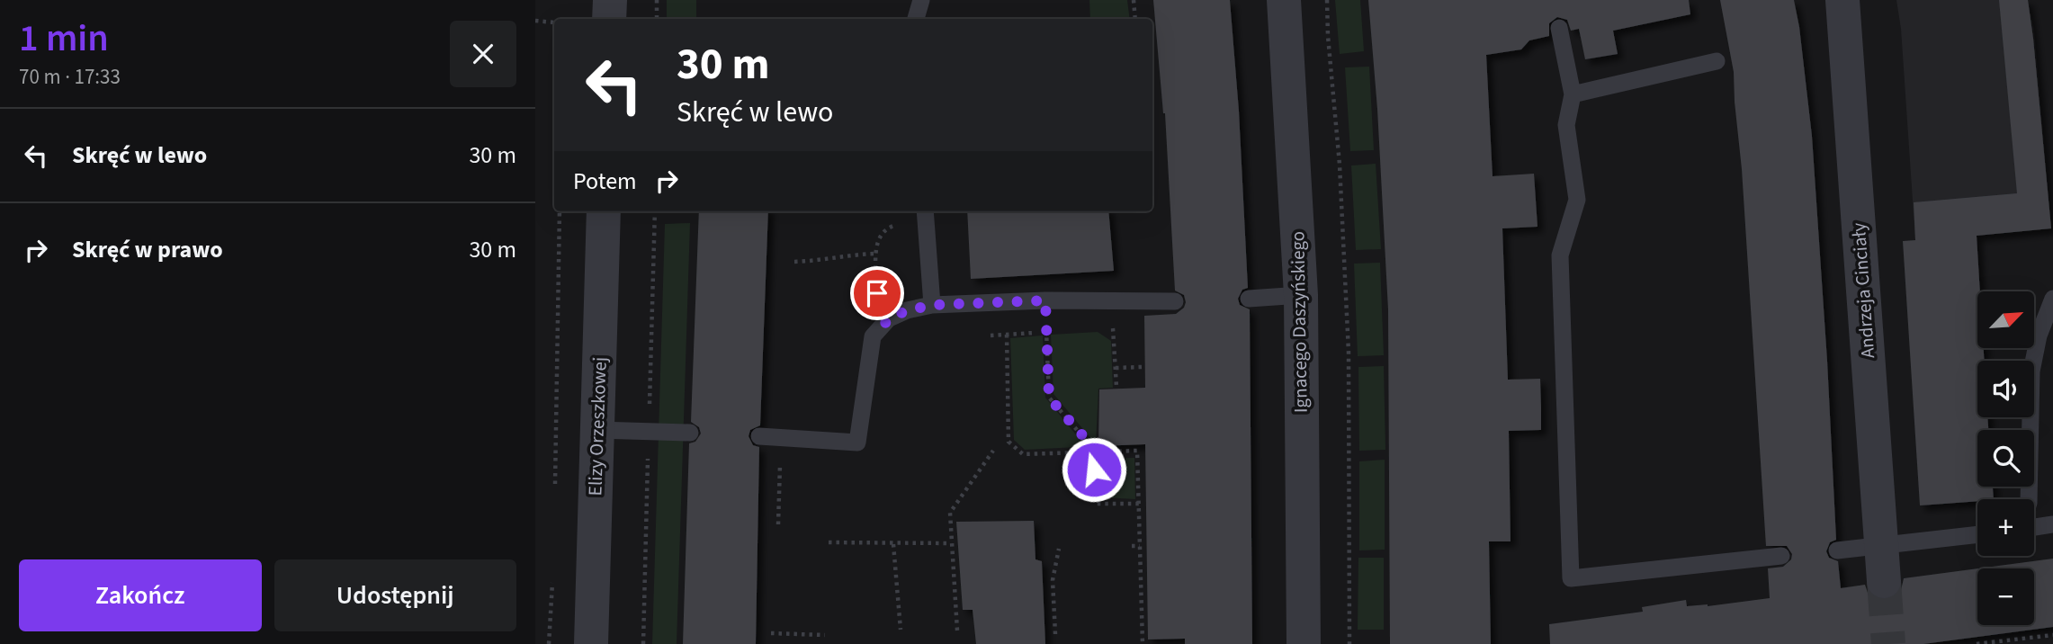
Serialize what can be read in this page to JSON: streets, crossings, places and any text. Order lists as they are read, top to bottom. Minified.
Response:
{"streets":{"street":["Andrzeja Cinciały","Ignacego Daszyńskiego","Elizy Orzeszkowej"]},"north":"top right","page":{"heading":["1 min","70 m · 17:33"],"turn":["30 m","Skręć w lewo"],"list":[{"name":"Skręć w lewo","value":"30 m"},{"name":"Skręć w prawo","value":"30 m"}],"then":"Potem","map_buttons":["+","−"],"buttons":["Zakończ","Udostępnij"]}}
